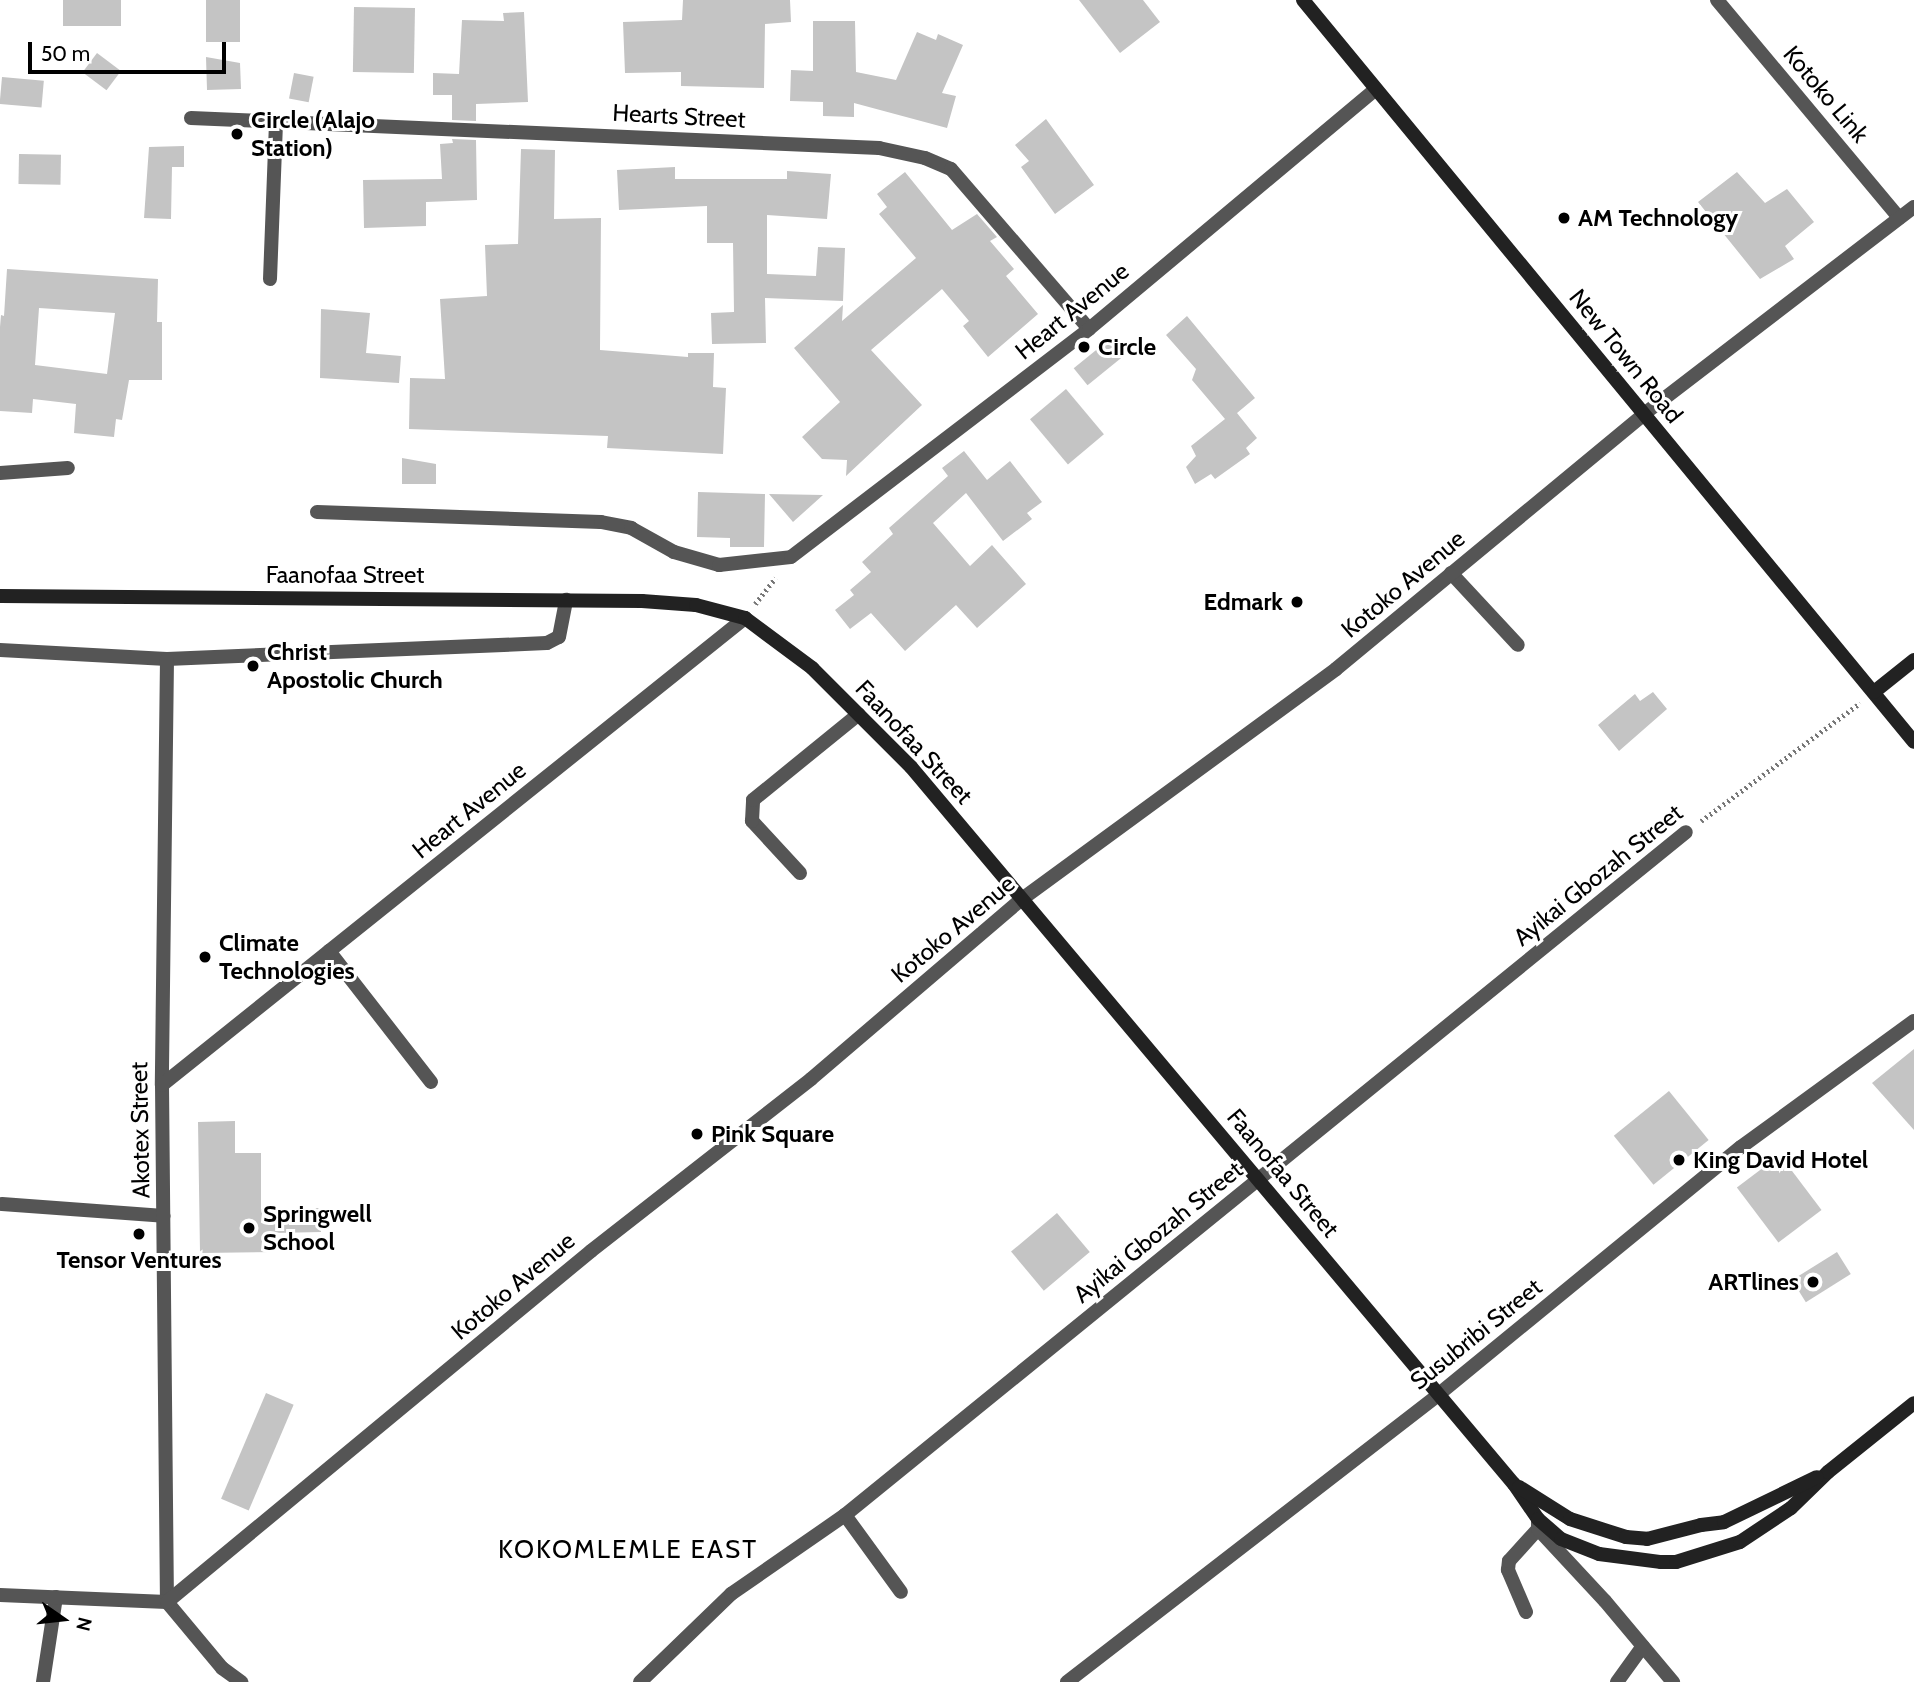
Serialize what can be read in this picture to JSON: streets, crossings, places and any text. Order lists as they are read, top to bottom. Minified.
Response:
{"streets":{"main road":["New Town Road","Faanofaa Street"],"street":["Kotoko Link","Hearts Street","Heart Avenue","Kotoko Avenue","Ayikai Gbozah Street","Akotex Street","Susubribi Street"]},"crossings":[["Kotoko Link","Kotoko Avenue"],["Hearts Street","Heart Avenue"],["Heart Avenue","New Town Road"],["Heart Avenue","Faanofaa Street"],["Heart Avenue","Akotex Street"],["New Town Road","Kotoko Avenue"],["New Town Road","Ayikai Gbozah Street"],["Faanofaa Street","Kotoko Avenue"],["Faanofaa Street","Ayikai Gbozah Street"],["Faanofaa Street","Susubribi Street"],["Kotoko Avenue","Akotex Street"]],"districts":["KOKOMLEMLE EAST"],"places":["Circle (Alajo Station)","AM Technology","Circle","Edmark","Christ Apostolic Church","Climate Technologies","Pink Square","King David Hotel","Springwell School","Tensor Ventures","ARTlines"],"scale_bar":"50 m","north":"right"}
